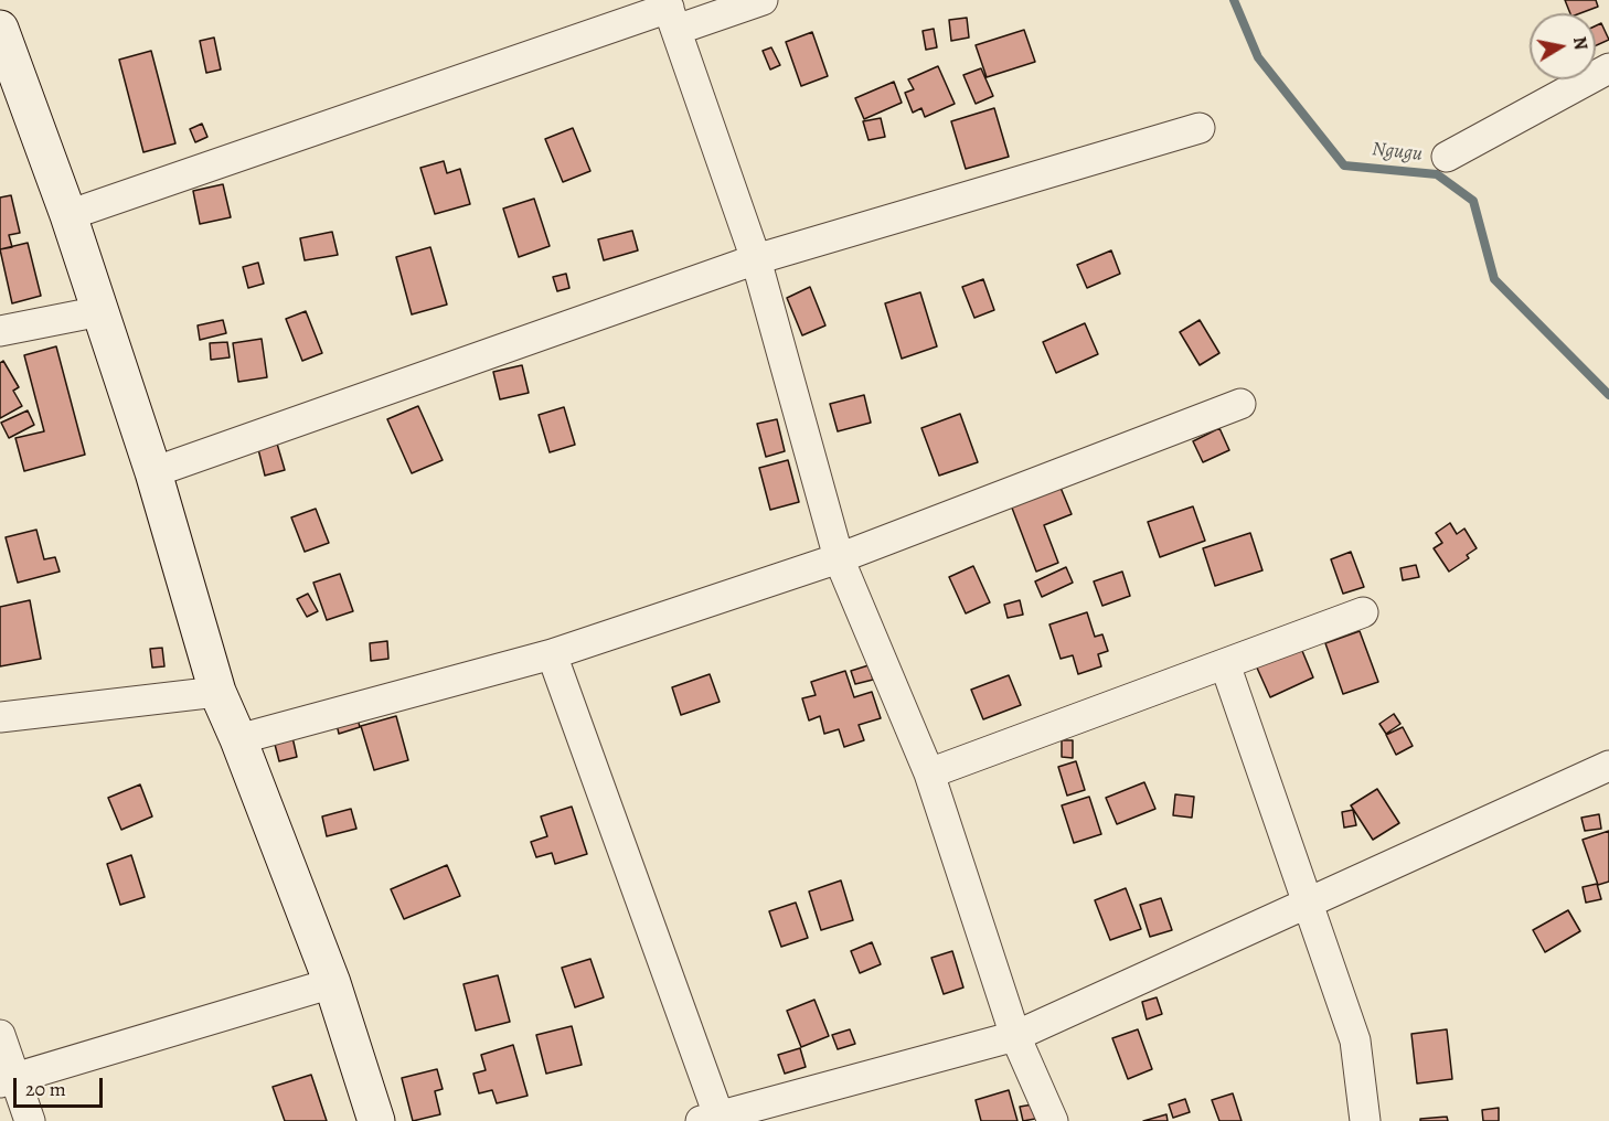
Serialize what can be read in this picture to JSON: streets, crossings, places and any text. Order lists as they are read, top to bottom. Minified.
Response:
{"water":["Ngugu"],"scale_bar":"20 m","north":"right"}
